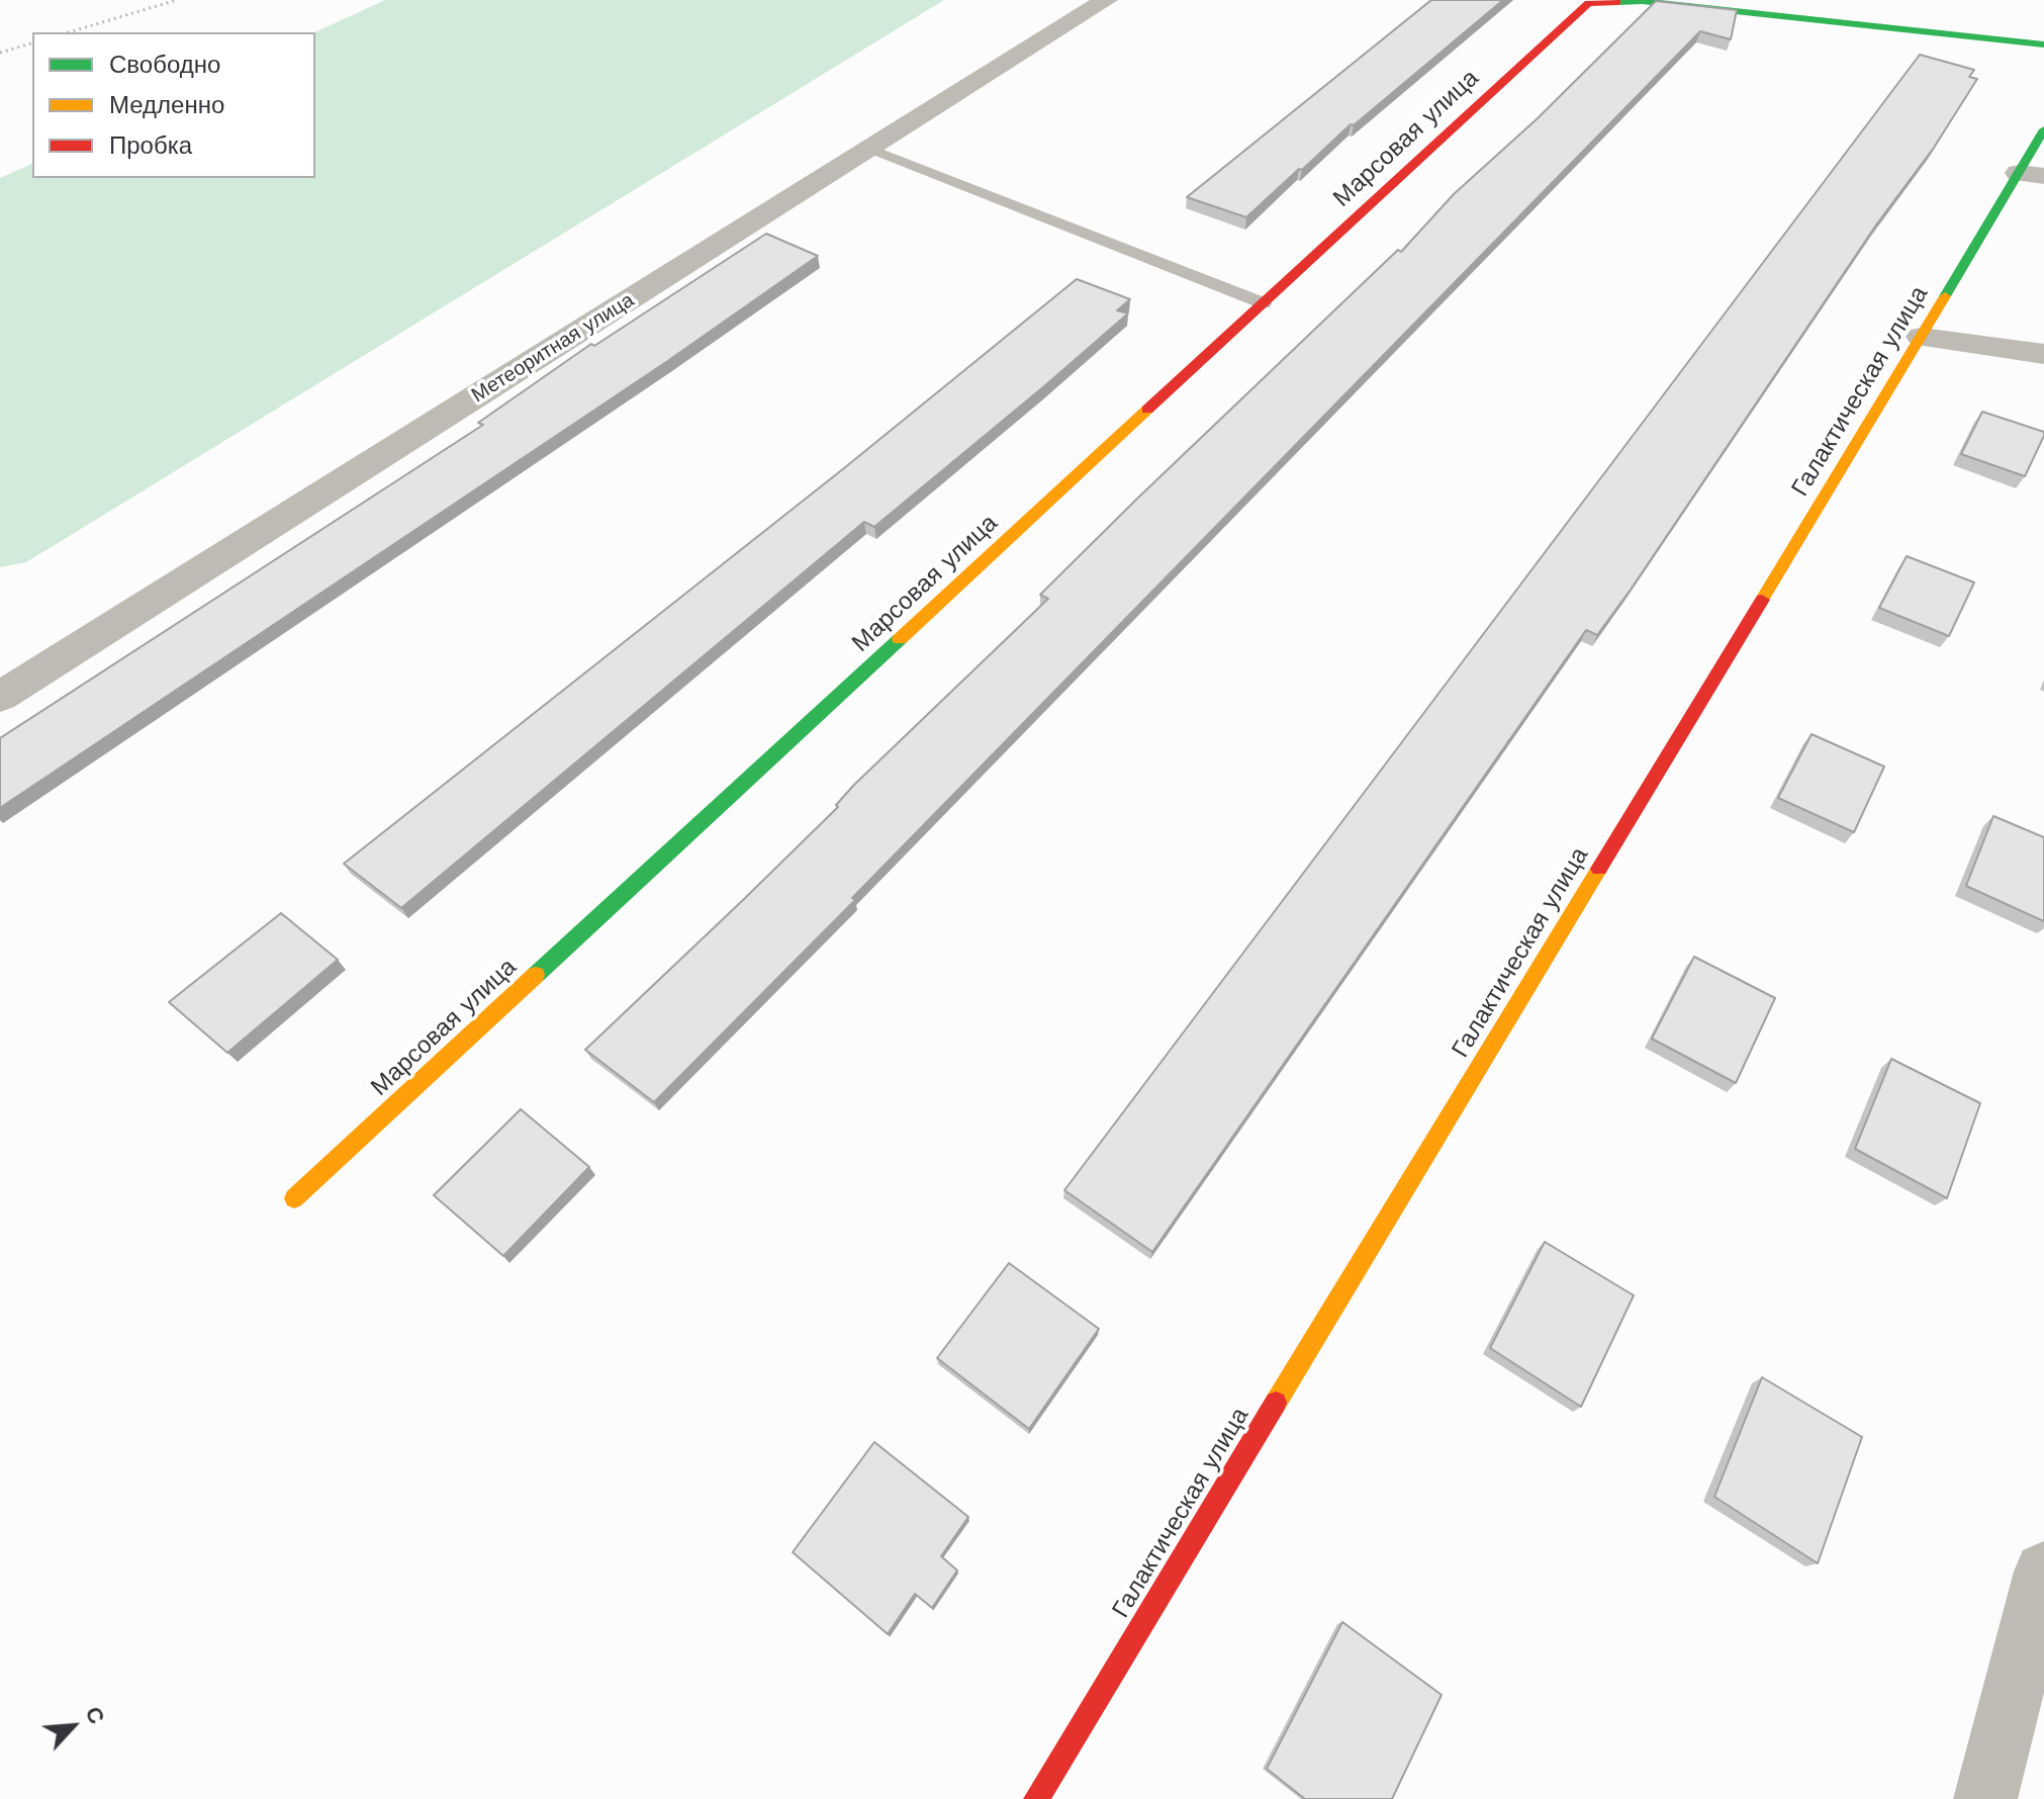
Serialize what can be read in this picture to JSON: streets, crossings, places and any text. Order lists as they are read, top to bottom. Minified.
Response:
{"streets":{"street":["Марсовая улица","Метеоритная улица","Галактическая улица"]},"legend":["Свободно","Медленно","Пробка"],"north":"top right"}
